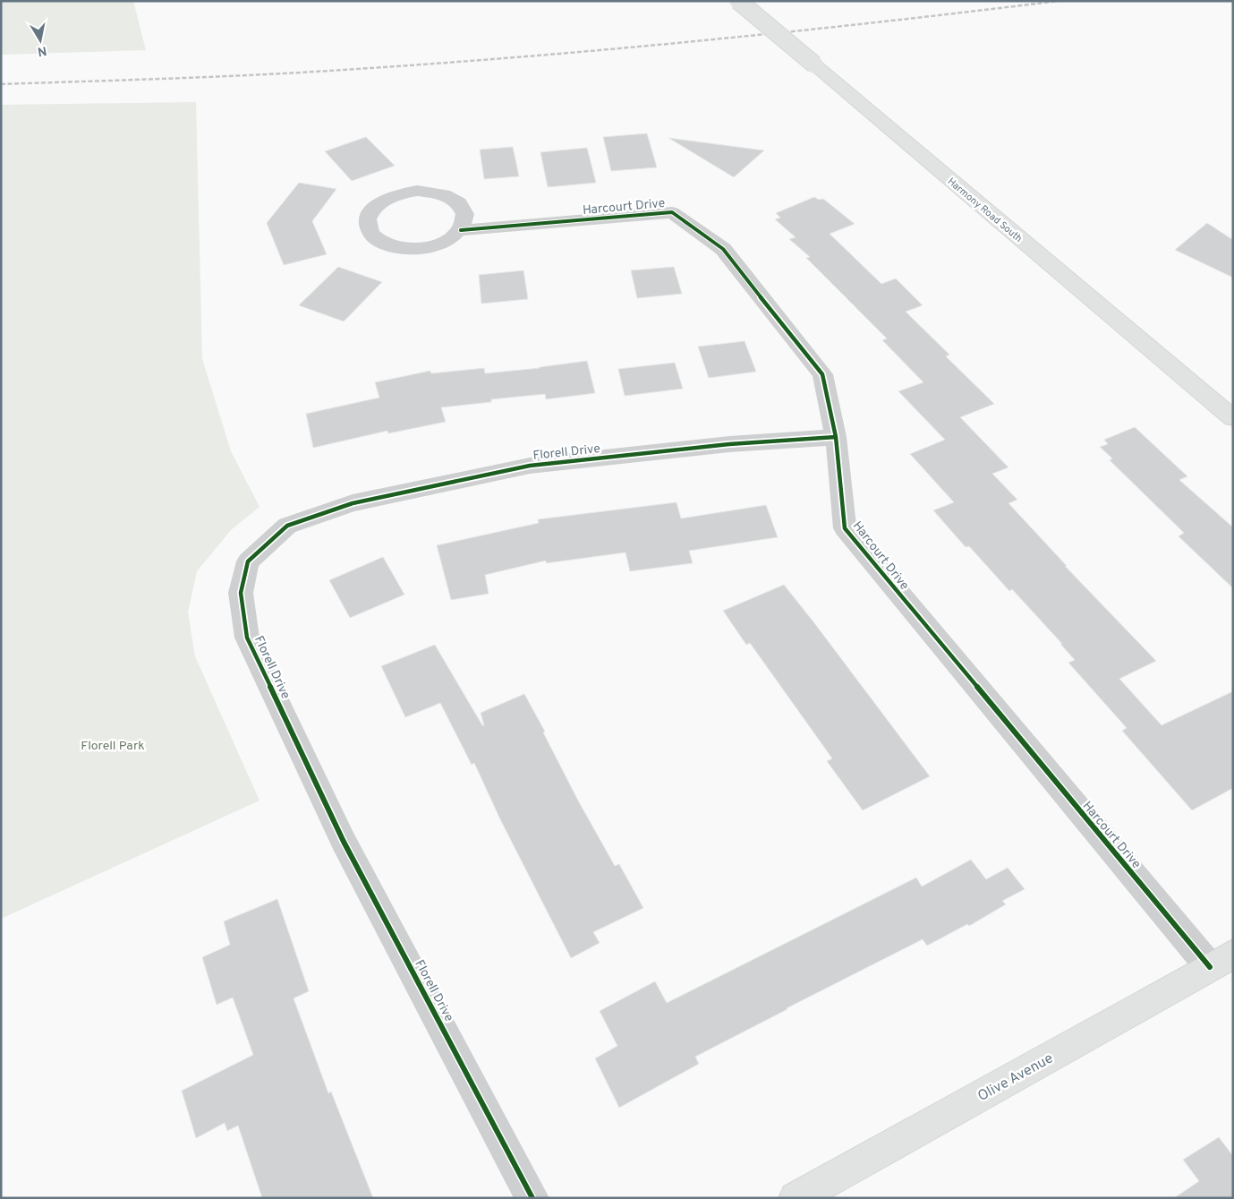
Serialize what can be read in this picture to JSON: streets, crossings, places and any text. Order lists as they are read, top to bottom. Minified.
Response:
{"streets":{"main road":["Harmony Road South","Olive Avenue"],"street":["Harcourt Drive","Florell Drive"]},"crossings":[["Harcourt Drive","Florell Drive"],["Harcourt Drive","Olive Avenue"]],"parks":["Florell Park"],"north":"bottom"}
